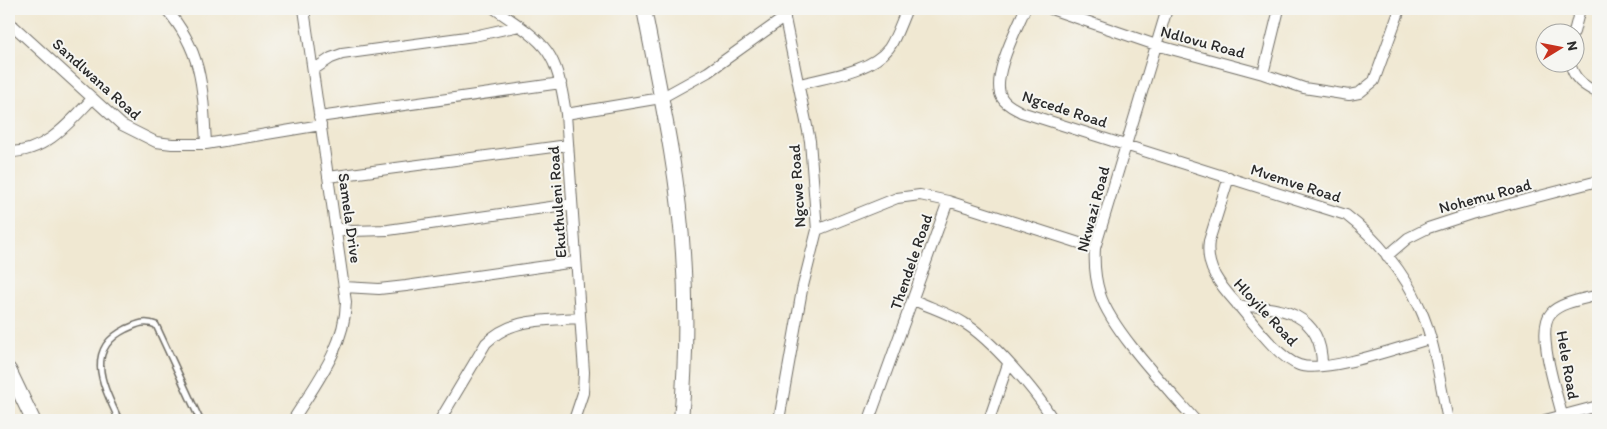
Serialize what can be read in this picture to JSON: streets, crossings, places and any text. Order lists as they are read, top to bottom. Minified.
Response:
{"streets":{"street":["Ndlovu Road","Sandlwana Road","Ngcede Road","Mvemve Road","Ngcwe Road","Nohemu Road","Ekuthuleni Road","Nkwazi Road","Samela Drive","Thendele Road","Hloyile Road","Hele Road"]},"crossings":[["Ndlovu Road","Nkwazi Road"],["Sandlwana Road","Ekuthuleni Road"],["Sandlwana Road","Samela Drive"],["Ngcede Road","Mvemve Road"],["Ngcede Road","Nkwazi Road"],["Mvemve Road","Nohemu Road"],["Mvemve Road","Nkwazi Road"],["Mvemve Road","Hloyile Road"],["Nkwazi Road","Thendele Road"]],"north":"right"}
